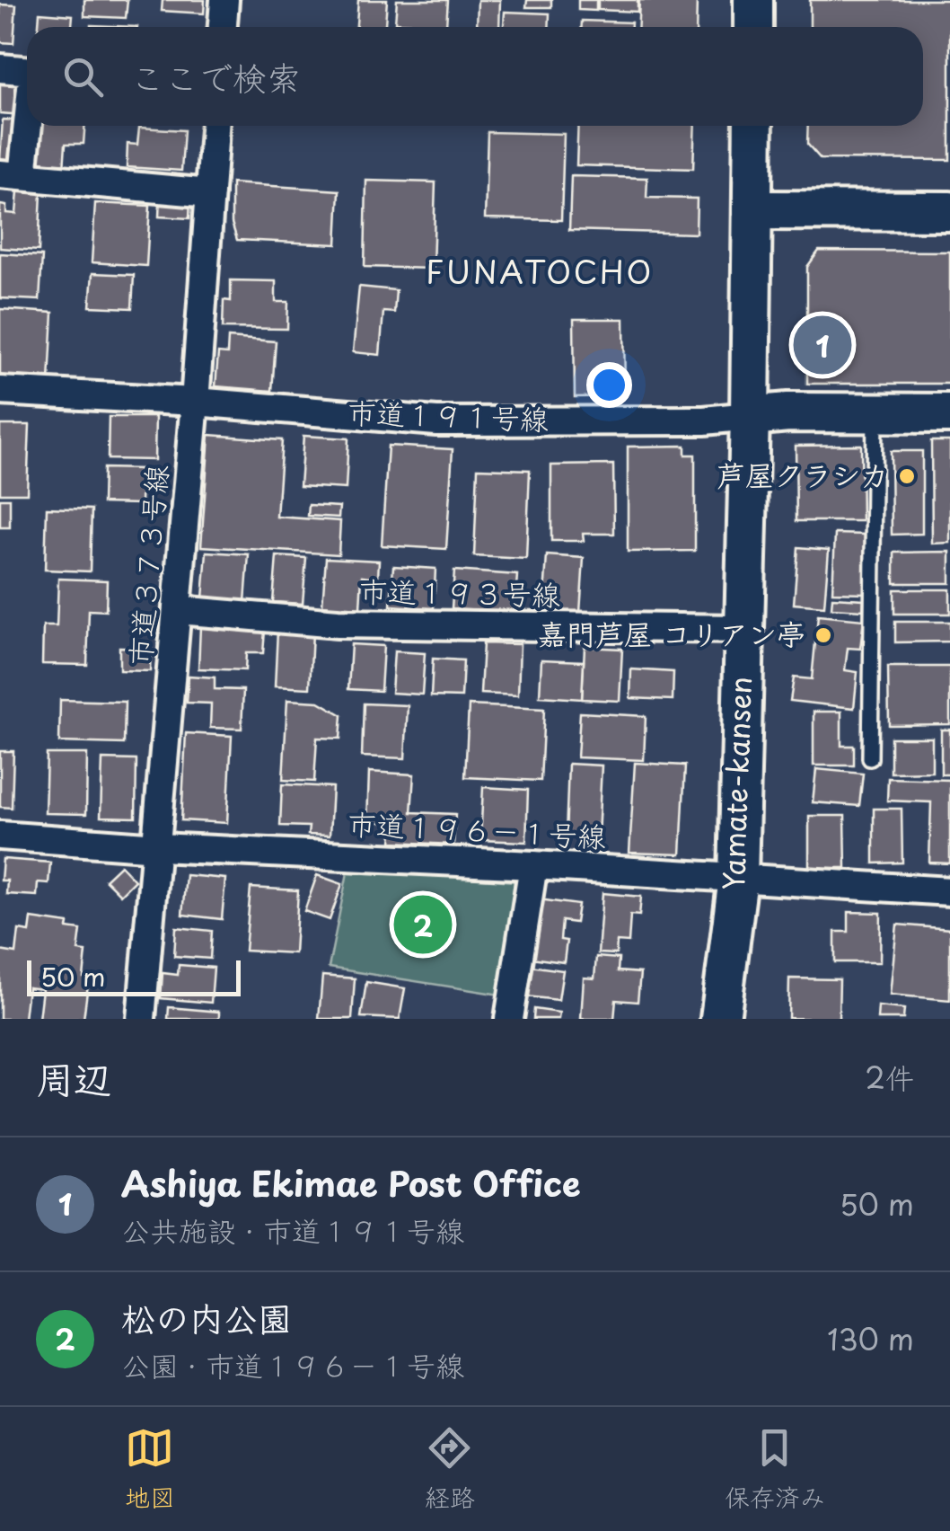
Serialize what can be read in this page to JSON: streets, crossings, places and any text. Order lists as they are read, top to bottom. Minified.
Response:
{"streets":{"street":["市道１９１号線","市道３７３号線","市道１９３号線","Yamate-kansen","市道１９６－１号線"]},"crossings":[["市道１９１号線","市道３７３号線"],["市道１９１号線","Yamate-kansen"],["市道３７３号線","市道１９３号線"],["市道３７３号線","市道１９６－１号線"],["市道１９３号線","Yamate-kansen"],["Yamate-kansen","市道１９６－１号線"]],"districts":["FUNATOCHO"],"places":["芦屋クラシカ","嘉門芦屋 コリアン亭"],"scale_bar":"50 m","page":{"search":"ここで検索","pins":["1","2"],"scale":"50 m","heading":["周辺","2件"],"list":[{"mark":"1","name":"Ashiya Ekimae Post Office","note":"公共施設 · 市道１９１号線","value":"50 m"},{"mark":"2","name":"松の内公園","note":"公園 · 市道１９６－１号線","value":"130 m"}],"nav":["地図","経路","保存済み"]}}
